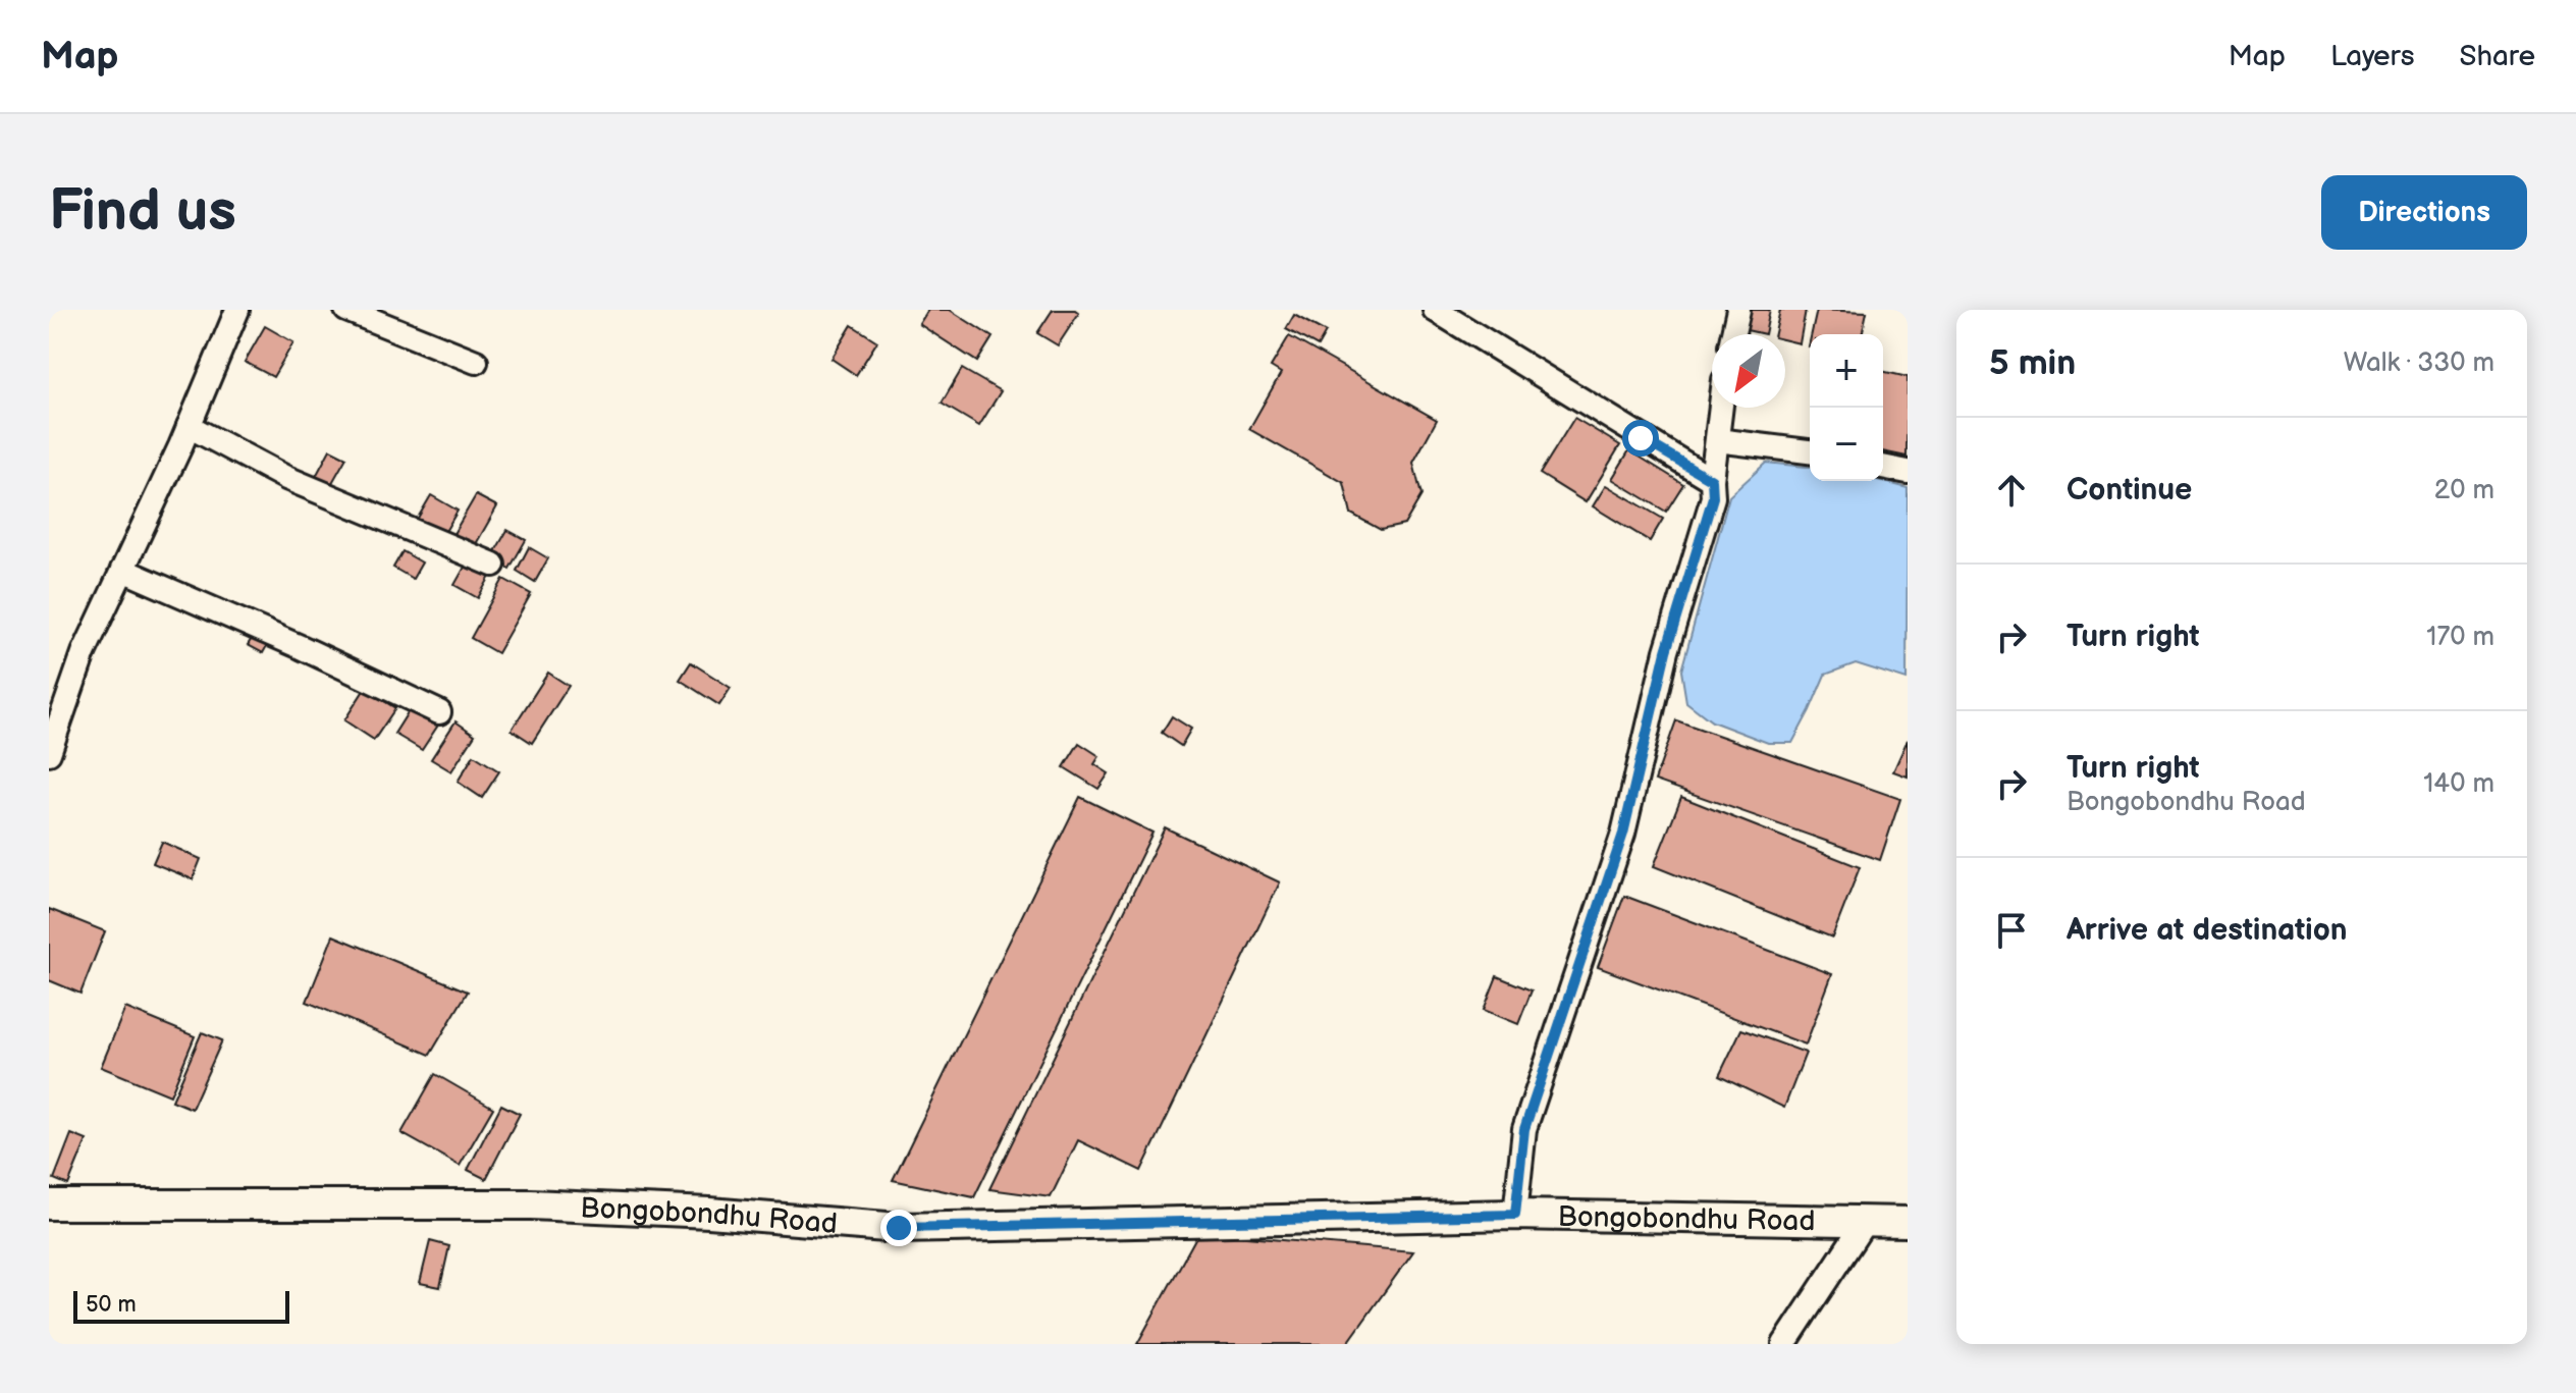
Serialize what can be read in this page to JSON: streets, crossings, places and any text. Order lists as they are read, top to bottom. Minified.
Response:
{"streets":{"street":["Bongobondhu Road"]},"scale_bar":"50 m","north":"bottom left","page":{"header":"Map","nav":["Map","Layers","Share"],"buttons":"Directions","title":"Find us","heading":["5 min","Walk · 330 m"],"map_buttons":["+","−"],"list":[["Continue","20 m"],["Turn right","170 m"],["Turn right","Bongobondhu Road","140 m"],"Arrive at destination"],"scale":"50 m"}}
